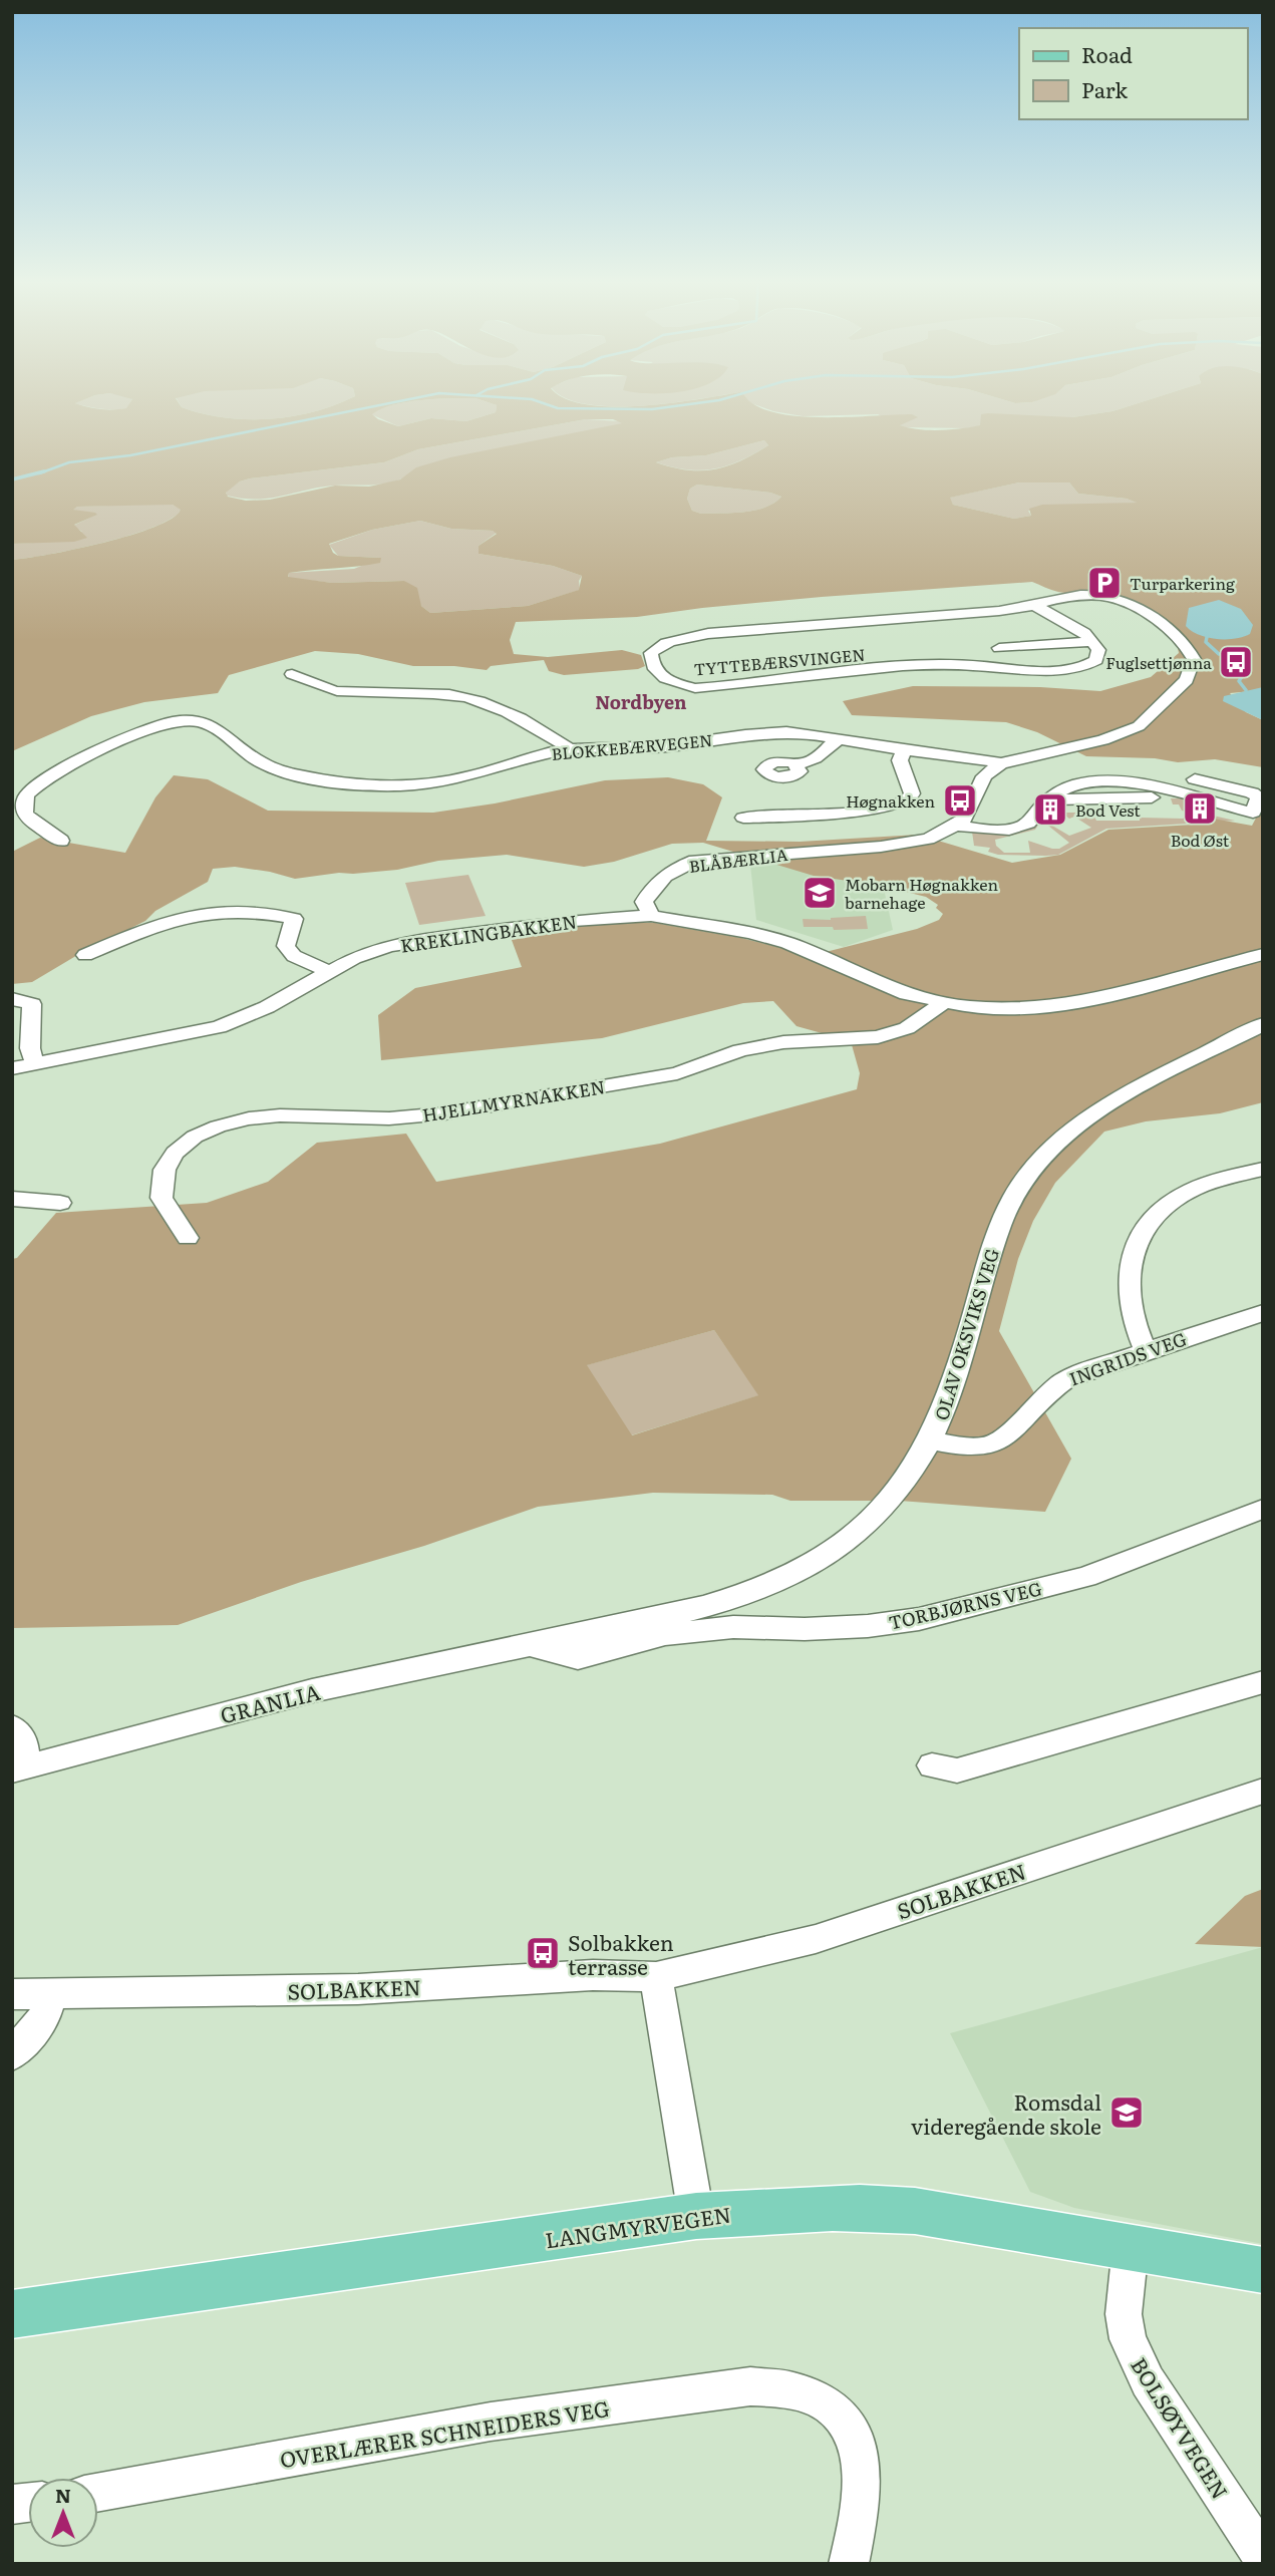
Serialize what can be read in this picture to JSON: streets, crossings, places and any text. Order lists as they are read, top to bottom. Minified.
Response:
{"streets":{"main road":["LANGMYRVEGEN"],"street":["TYTTEBÆRSVINGEN","BLOKKEBÆRVEGEN","BLÅBÆRLIA","KREKLINGBAKKEN","HJELLMYRNAKKEN","OLAV OKSVIKS VEG","INGRIDS VEG","TORBJØRNS VEG","GRANLIA","SOLBAKKEN","BOLSØYVEGEN","OVERLÆRER SCHNEIDERS VEG"]},"crossings":[["BLÅBÆRLIA","KREKLINGBAKKEN"],["OLAV OKSVIKS VEG","INGRIDS VEG"],["OLAV OKSVIKS VEG","TORBJØRNS VEG"],["OLAV OKSVIKS VEG","GRANLIA"],["TORBJØRNS VEG","GRANLIA"],["LANGMYRVEGEN","BOLSØYVEGEN"]],"districts":["Nordbyen"],"places":{"parking":["Turparkering"],"bus stop":["Fuglsettjønna","Høgnakken","Solbakken terrasse"],"building":["Bod Øst","Bod Vest"],"school or university":["Mobarn Høgnakken barnehage","Romsdal videregående skole"]},"legend":["Road","Park"],"north":"top"}
